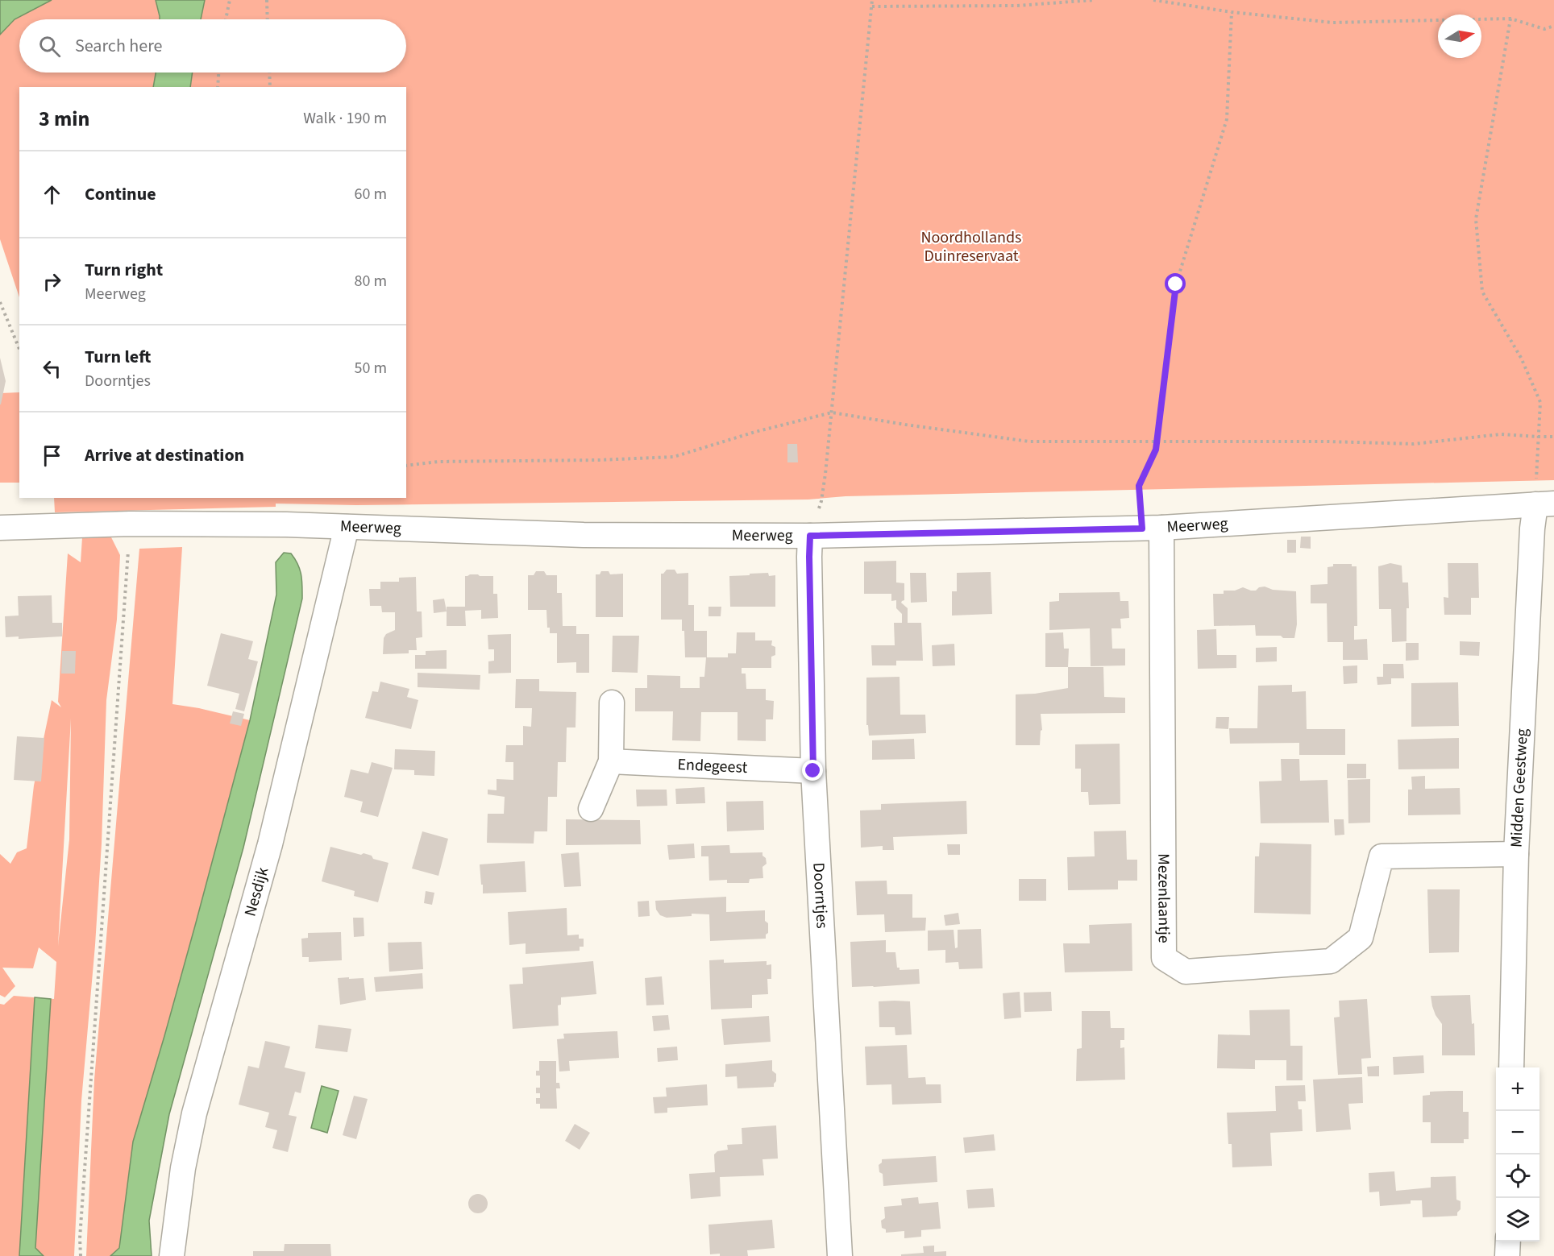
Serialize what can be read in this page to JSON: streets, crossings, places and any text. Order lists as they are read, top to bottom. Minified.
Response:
{"streets":{"street":["Meerweg","Endegeest","Midden Geestweg","Nesdijk","Doorntjes","Mezenlaantje"]},"crossings":[["Meerweg","Midden Geestweg"],["Meerweg","Nesdijk"],["Meerweg","Doorntjes"],["Meerweg","Mezenlaantje"],["Endegeest","Doorntjes"],["Midden Geestweg","Mezenlaantje"]],"parks":["Noordhollands Duinreservaat"],"north":"right","page":{"search":"Search here","heading":["3 min","Walk · 190 m"],"list":[["Continue","60 m"],["Turn right","Meerweg","80 m"],["Turn left","Doorntjes","50 m"],"Arrive at destination"],"map_buttons":["+","−"]}}
